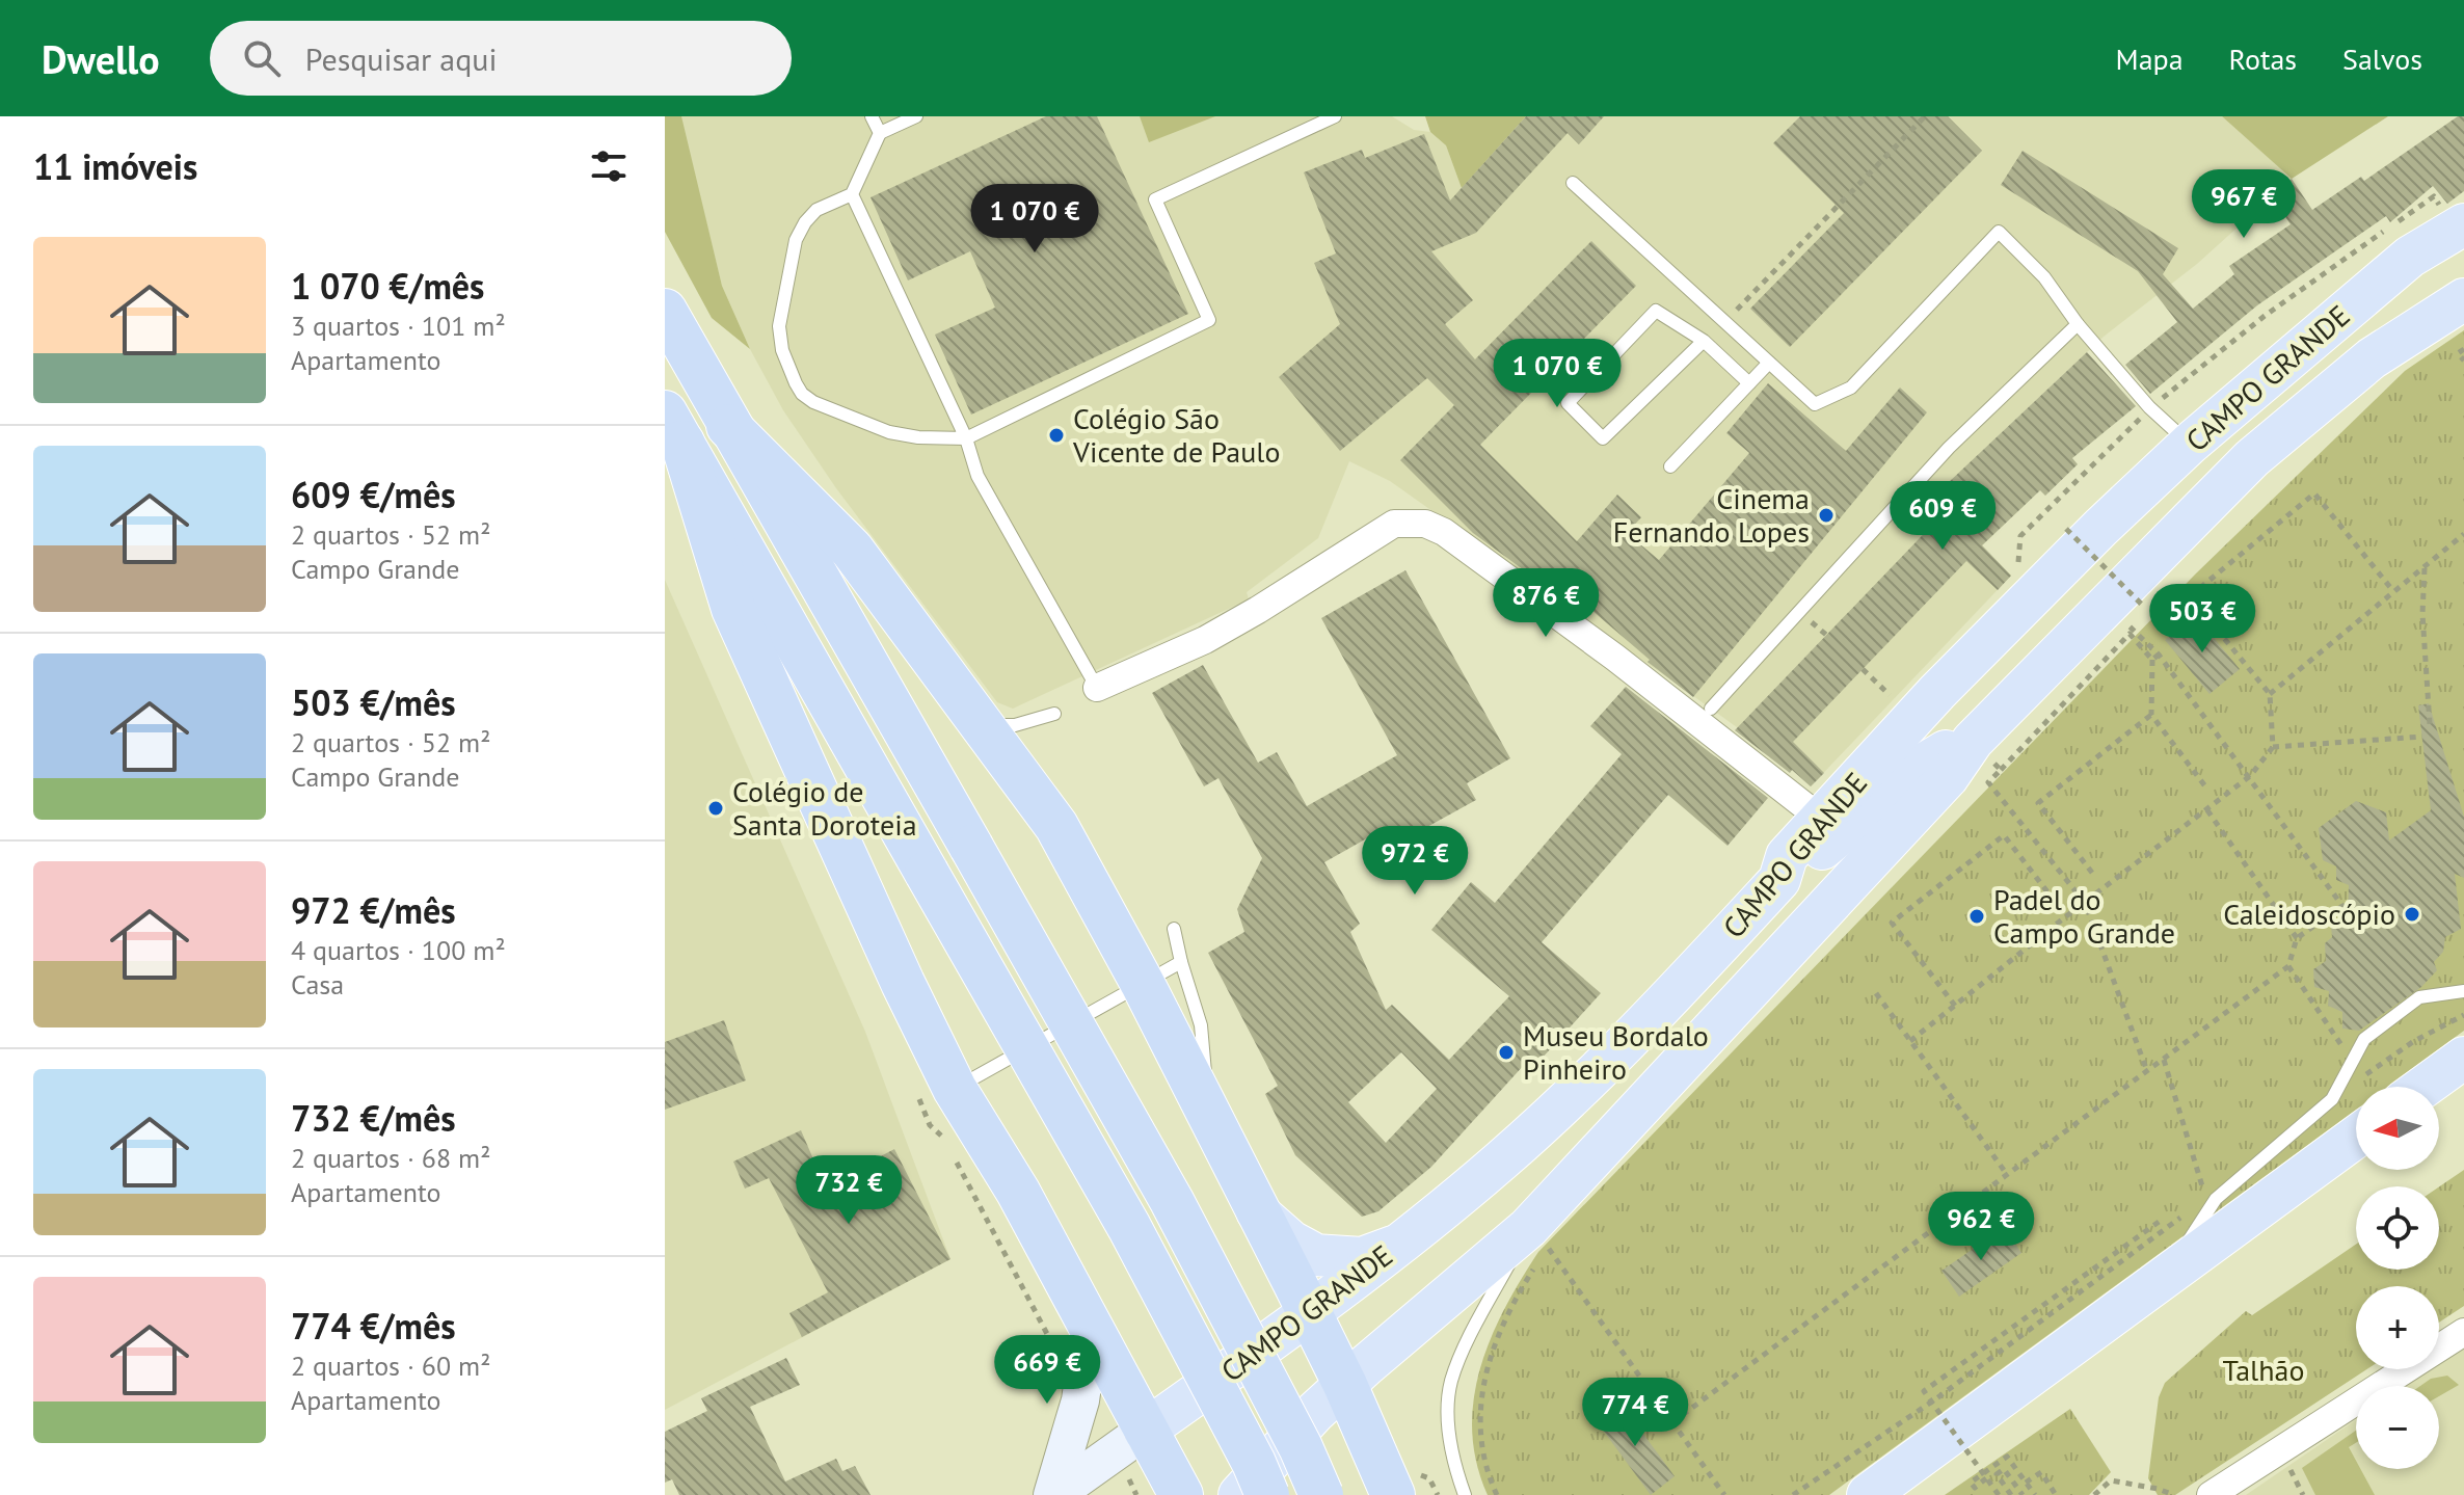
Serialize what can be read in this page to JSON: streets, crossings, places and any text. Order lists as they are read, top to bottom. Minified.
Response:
{"streets":{"main road":["CAMPO GRANDE"]},"parks":["Talhão"],"places":["Colégio São Vicente de Paulo","Cinema Fernando Lopes","Colégio de Santa Doroteia","Caleidoscópio","Padel do Campo Grande","Museu Bordalo Pinheiro"],"north":"left","page":{"header":"Dwello","search":"Pesquisar aqui","nav":["Mapa","Rotas","Salvos"],"heading":"11 imóveis","price":["967 €","1 070 €","1 070 €","609 €","876 €","503 €","972 €","732 €","962 €","669 €","774 €"],"list":[{"name":"1 070 €/mês","note":"3 quartos · 101 m² · Apartamento"},{"name":"609 €/mês","note":"2 quartos · 52 m² · Campo Grande"},{"name":"503 €/mês","note":"2 quartos · 52 m² · Campo Grande"},{"name":"972 €/mês","note":"4 quartos · 100 m² · Casa"},{"name":"732 €/mês","note":"2 quartos · 68 m² · Apartamento"},{"name":"774 €/mês","note":"2 quartos · 60 m² · Apartamento"}],"map_buttons":["+","−"]}}
